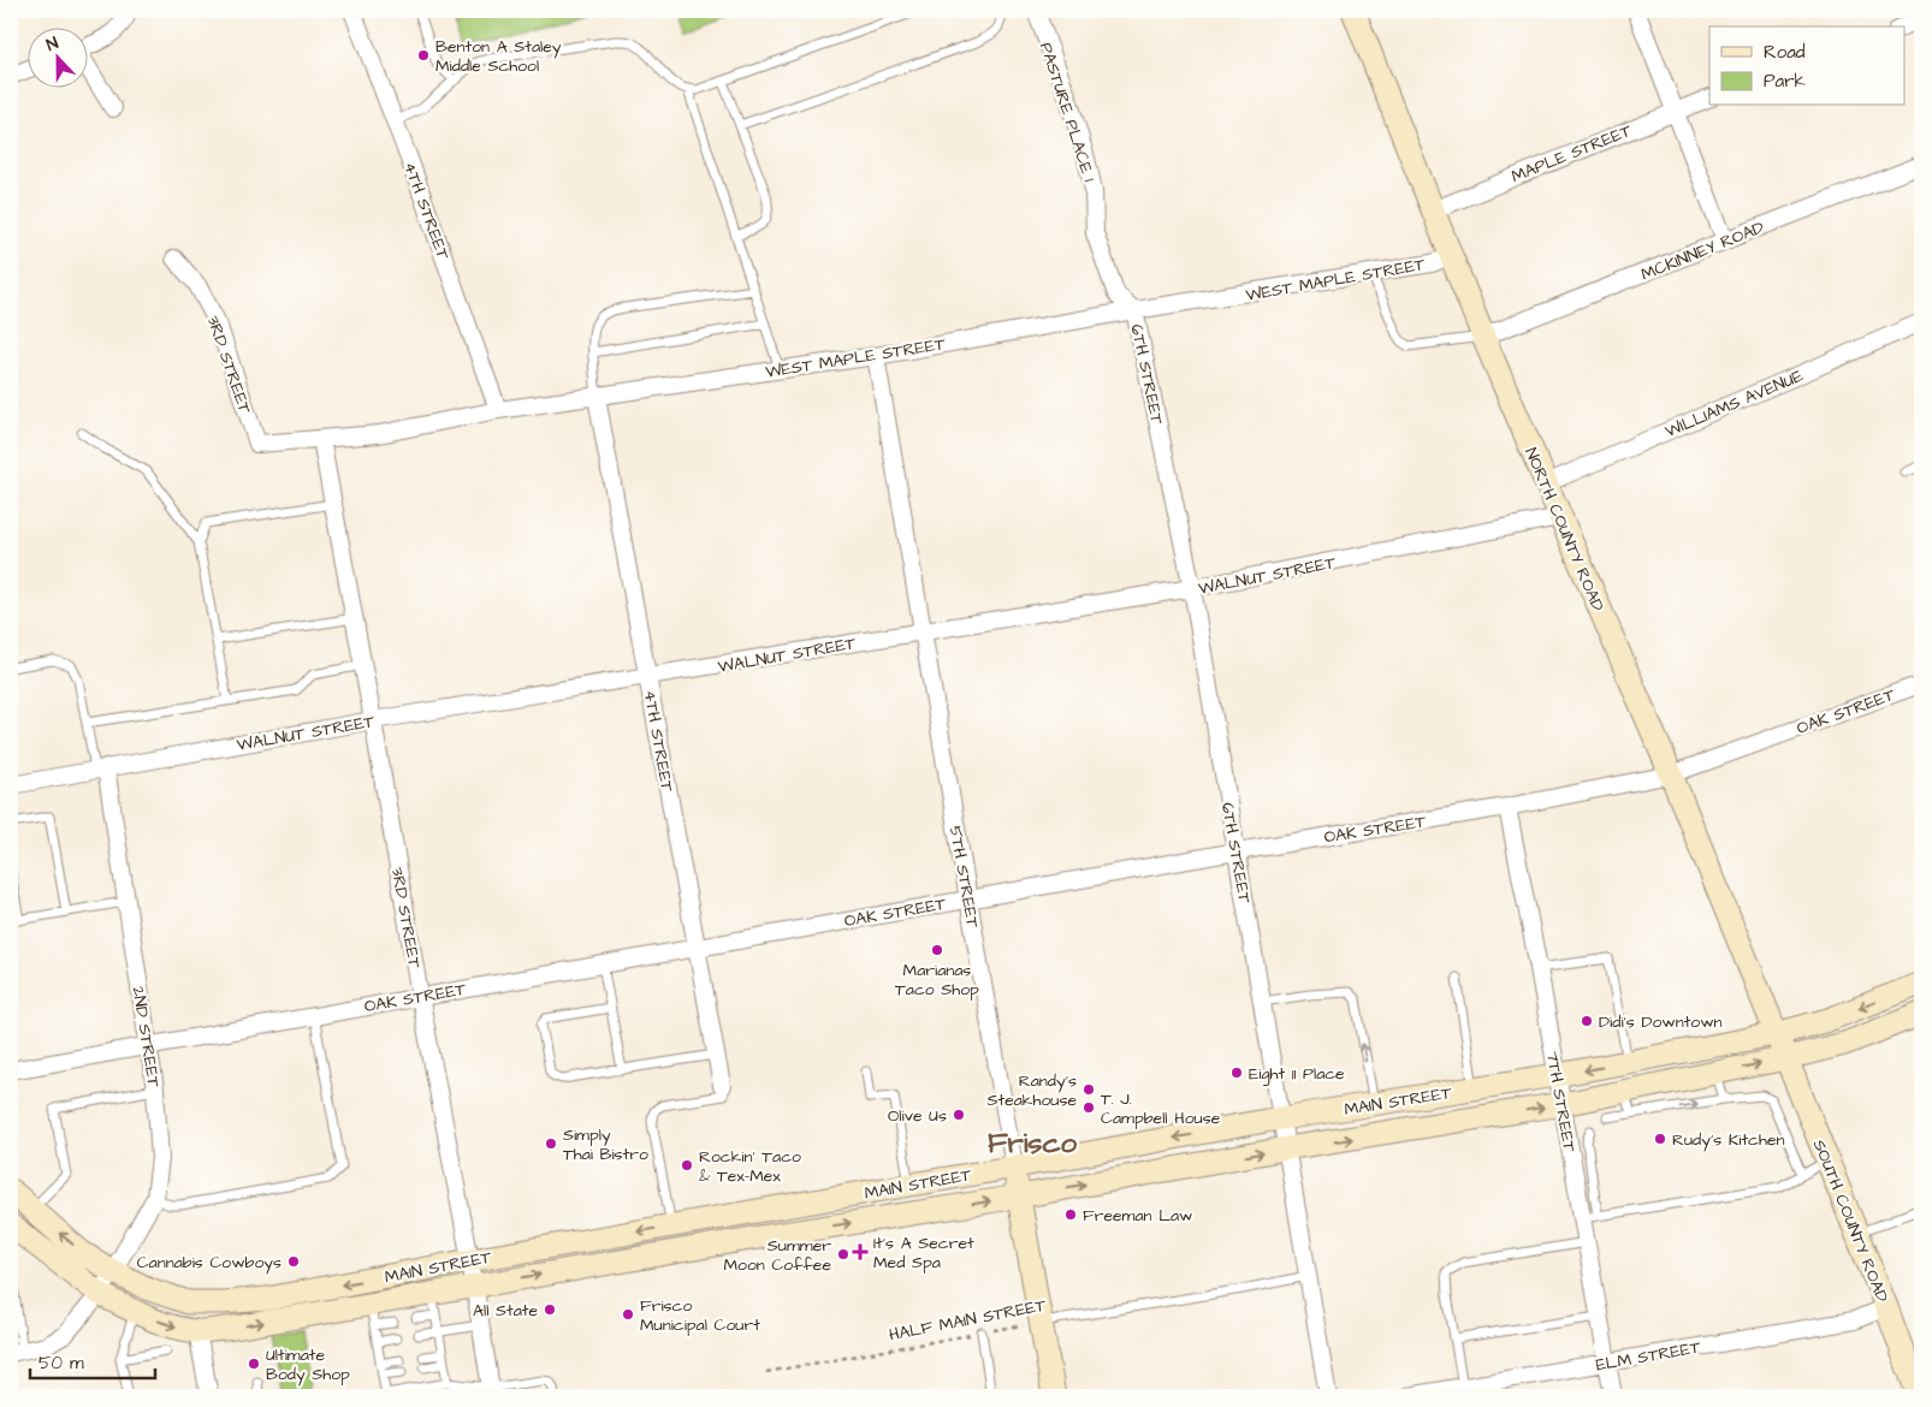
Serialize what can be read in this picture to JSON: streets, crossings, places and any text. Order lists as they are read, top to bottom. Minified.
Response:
{"streets":{"main road":["NORTH COUNTY ROAD","5TH STREET","MAIN STREET","SOUTH COUNTY ROAD"],"street":["PASTURE PLACE 1","MAPLE STREET","4TH STREET","MCKINNEY ROAD","WEST MAPLE STREET","3RD STREET","6TH STREET","WILLIAMS AVENUE","WALNUT STREET","OAK STREET","2ND STREET","7TH STREET","ELM STREET"],"lane":["HALF MAIN STREET"]},"crossings":[["PASTURE PLACE 1","WEST MAPLE STREET"],["PASTURE PLACE 1","6TH STREET"],["MAPLE STREET","NORTH COUNTY ROAD"],["4TH STREET","WEST MAPLE STREET"],["4TH STREET","WALNUT STREET"],["4TH STREET","OAK STREET"],["MCKINNEY ROAD","NORTH COUNTY ROAD"],["WEST MAPLE STREET","3RD STREET"],["WEST MAPLE STREET","6TH STREET"],["WEST MAPLE STREET","NORTH COUNTY ROAD"],["WEST MAPLE STREET","5TH STREET"],["3RD STREET","WALNUT STREET"],["3RD STREET","OAK STREET"],["3RD STREET","MAIN STREET"],["6TH STREET","WALNUT STREET"],["6TH STREET","OAK STREET"],["6TH STREET","MAIN STREET"],["6TH STREET","HALF MAIN STREET"],["WILLIAMS AVENUE","NORTH COUNTY ROAD"],["NORTH COUNTY ROAD","WALNUT STREET"],["NORTH COUNTY ROAD","OAK STREET"],["NORTH COUNTY ROAD","MAIN STREET"],["NORTH COUNTY ROAD","SOUTH COUNTY ROAD"],["WALNUT STREET","5TH STREET"],["WALNUT STREET","2ND STREET"],["OAK STREET","5TH STREET"],["OAK STREET","2ND STREET"],["OAK STREET","7TH STREET"],["5TH STREET","MAIN STREET"],["5TH STREET","HALF MAIN STREET"],["2ND STREET","MAIN STREET"],["MAIN STREET","7TH STREET"],["MAIN STREET","SOUTH COUNTY ROAD"],["7TH STREET","ELM STREET"],["SOUTH COUNTY ROAD","ELM STREET"]],"districts":["Frisco"],"places":{"other":["Benton A Staley Middle School","Marianas Taco Shop","Didi's Downtown","Eight 11 Place","Randy's Steakhouse","T. J. Campbell House","Olive Us","Rudy's Kitchen","Simply Thai Bistro","Rockin' Taco & Tex-Mex","Freeman Law","Summer Moon Coffee","Cannabis Cowboys","All State","Frisco Municipal Court","Ultimate Body Shop"],"health":["It's A Secret Med Spa"]},"legend":["Road","Park"],"scale_bar":"50 m","north":"top"}
